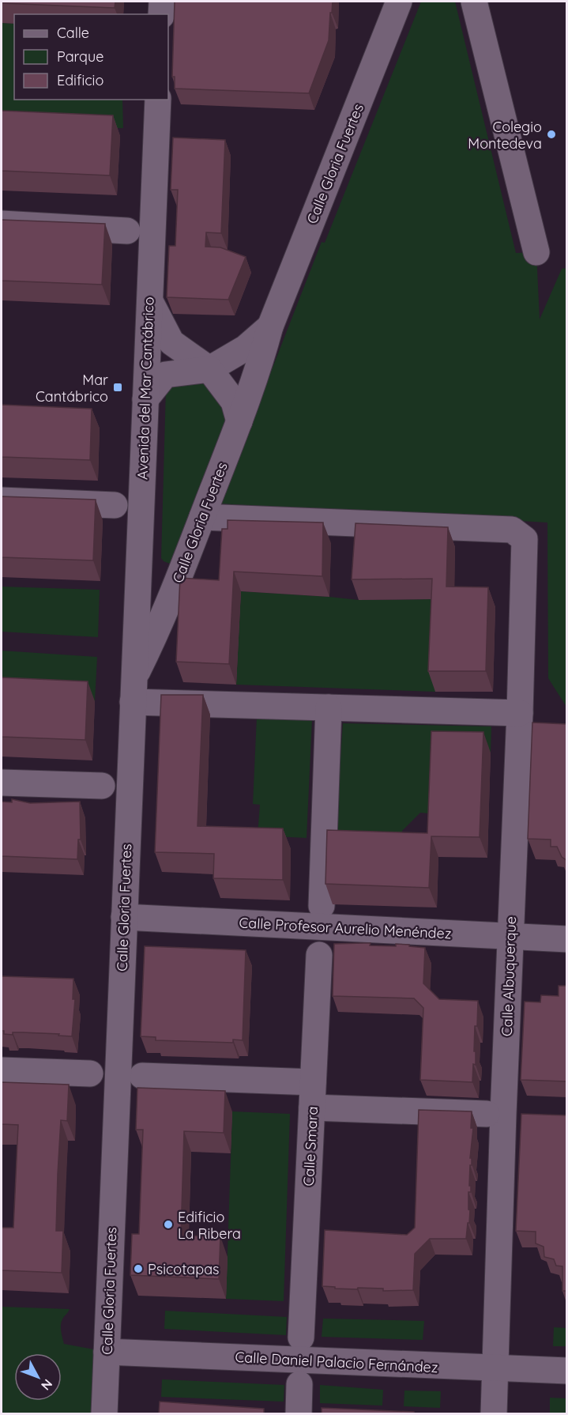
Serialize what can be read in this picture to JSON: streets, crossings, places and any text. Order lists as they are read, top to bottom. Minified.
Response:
{"streets":{"street":["Calle Gloria Fuertes","Avenida del Mar Cantábrico","Calle Profesor Aurelio Menéndez","Calle Albuquerque","Calle Smara","Calle Daniel Palacio Fernández"]},"crossings":[["Calle Gloria Fuertes","Avenida del Mar Cantábrico"],["Calle Gloria Fuertes","Calle Profesor Aurelio Menéndez"],["Calle Gloria Fuertes","Calle Albuquerque"],["Calle Gloria Fuertes","Calle Daniel Palacio Fernández"],["Calle Profesor Aurelio Menéndez","Calle Albuquerque"],["Calle Albuquerque","Calle Daniel Palacio Fernández"]],"places":{"other":["Colegio Montedeva","Edificio La Ribera","Psicotapas"],"transit":["Mar Cantábrico"]},"legend":["Calle","Parque","Edificio"],"north":"bottom right"}
